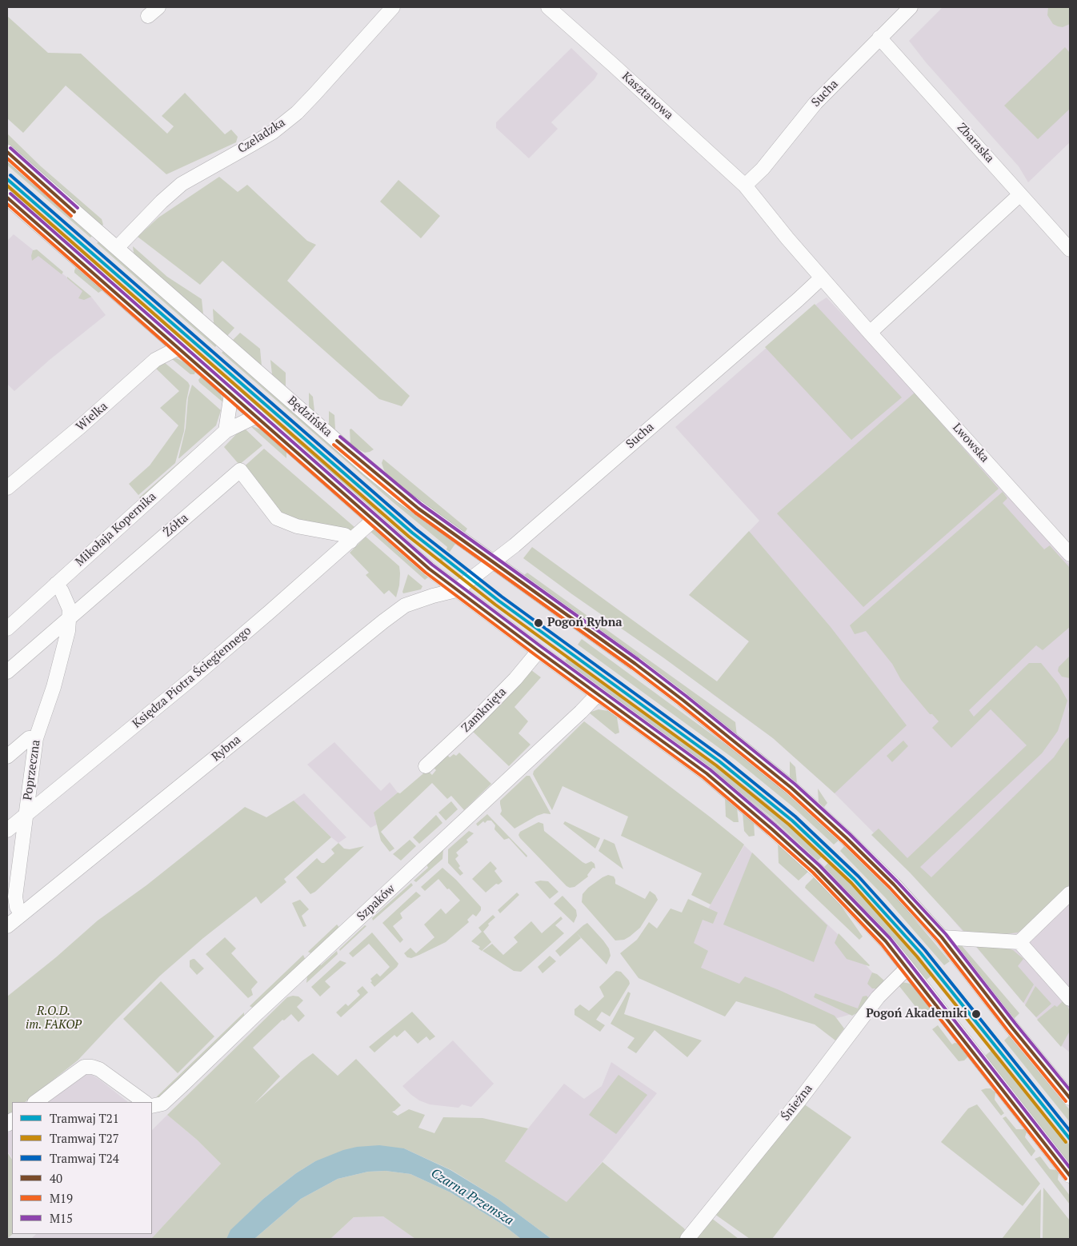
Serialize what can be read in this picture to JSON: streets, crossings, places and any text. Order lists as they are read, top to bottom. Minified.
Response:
{"streets":{"street":["Sucha","Kasztanowa","Czeladzka","Zbaraska","Wielka","Będzińska","Lwowska","Żółta","Mikołaja Kopernika","Księdza Piotra Ściegiennego","Zamknięta","Rybna","Poprzeczna","Szpaków","Śnieżna"]},"crossings":[["Sucha","Kasztanowa"],["Sucha","Zbaraska"],["Sucha","Będzińska"],["Sucha","Lwowska"],["Sucha","Rybna"],["Kasztanowa","Lwowska"],["Czeladzka","Będzińska"],["Żółta","Księdza Piotra Ściegiennego"],["Żółta","Poprzeczna"],["Mikołaja Kopernika","Poprzeczna"],["Księdza Piotra Ściegiennego","Poprzeczna"],["Rybna","Poprzeczna"]],"water":["Czarna Przemsza"],"parks":["R.O.D. im. FAKOP"],"places":["Pogoń Rybna","Pogoń Akademiki"],"lines":["transit line M15","transit line 40","transit line M19","tram line T24","tram line T21","tram line T27"],"legend":["Tramwaj T21","Tramwaj T27","Tramwaj T24","40","M19","M15"]}
